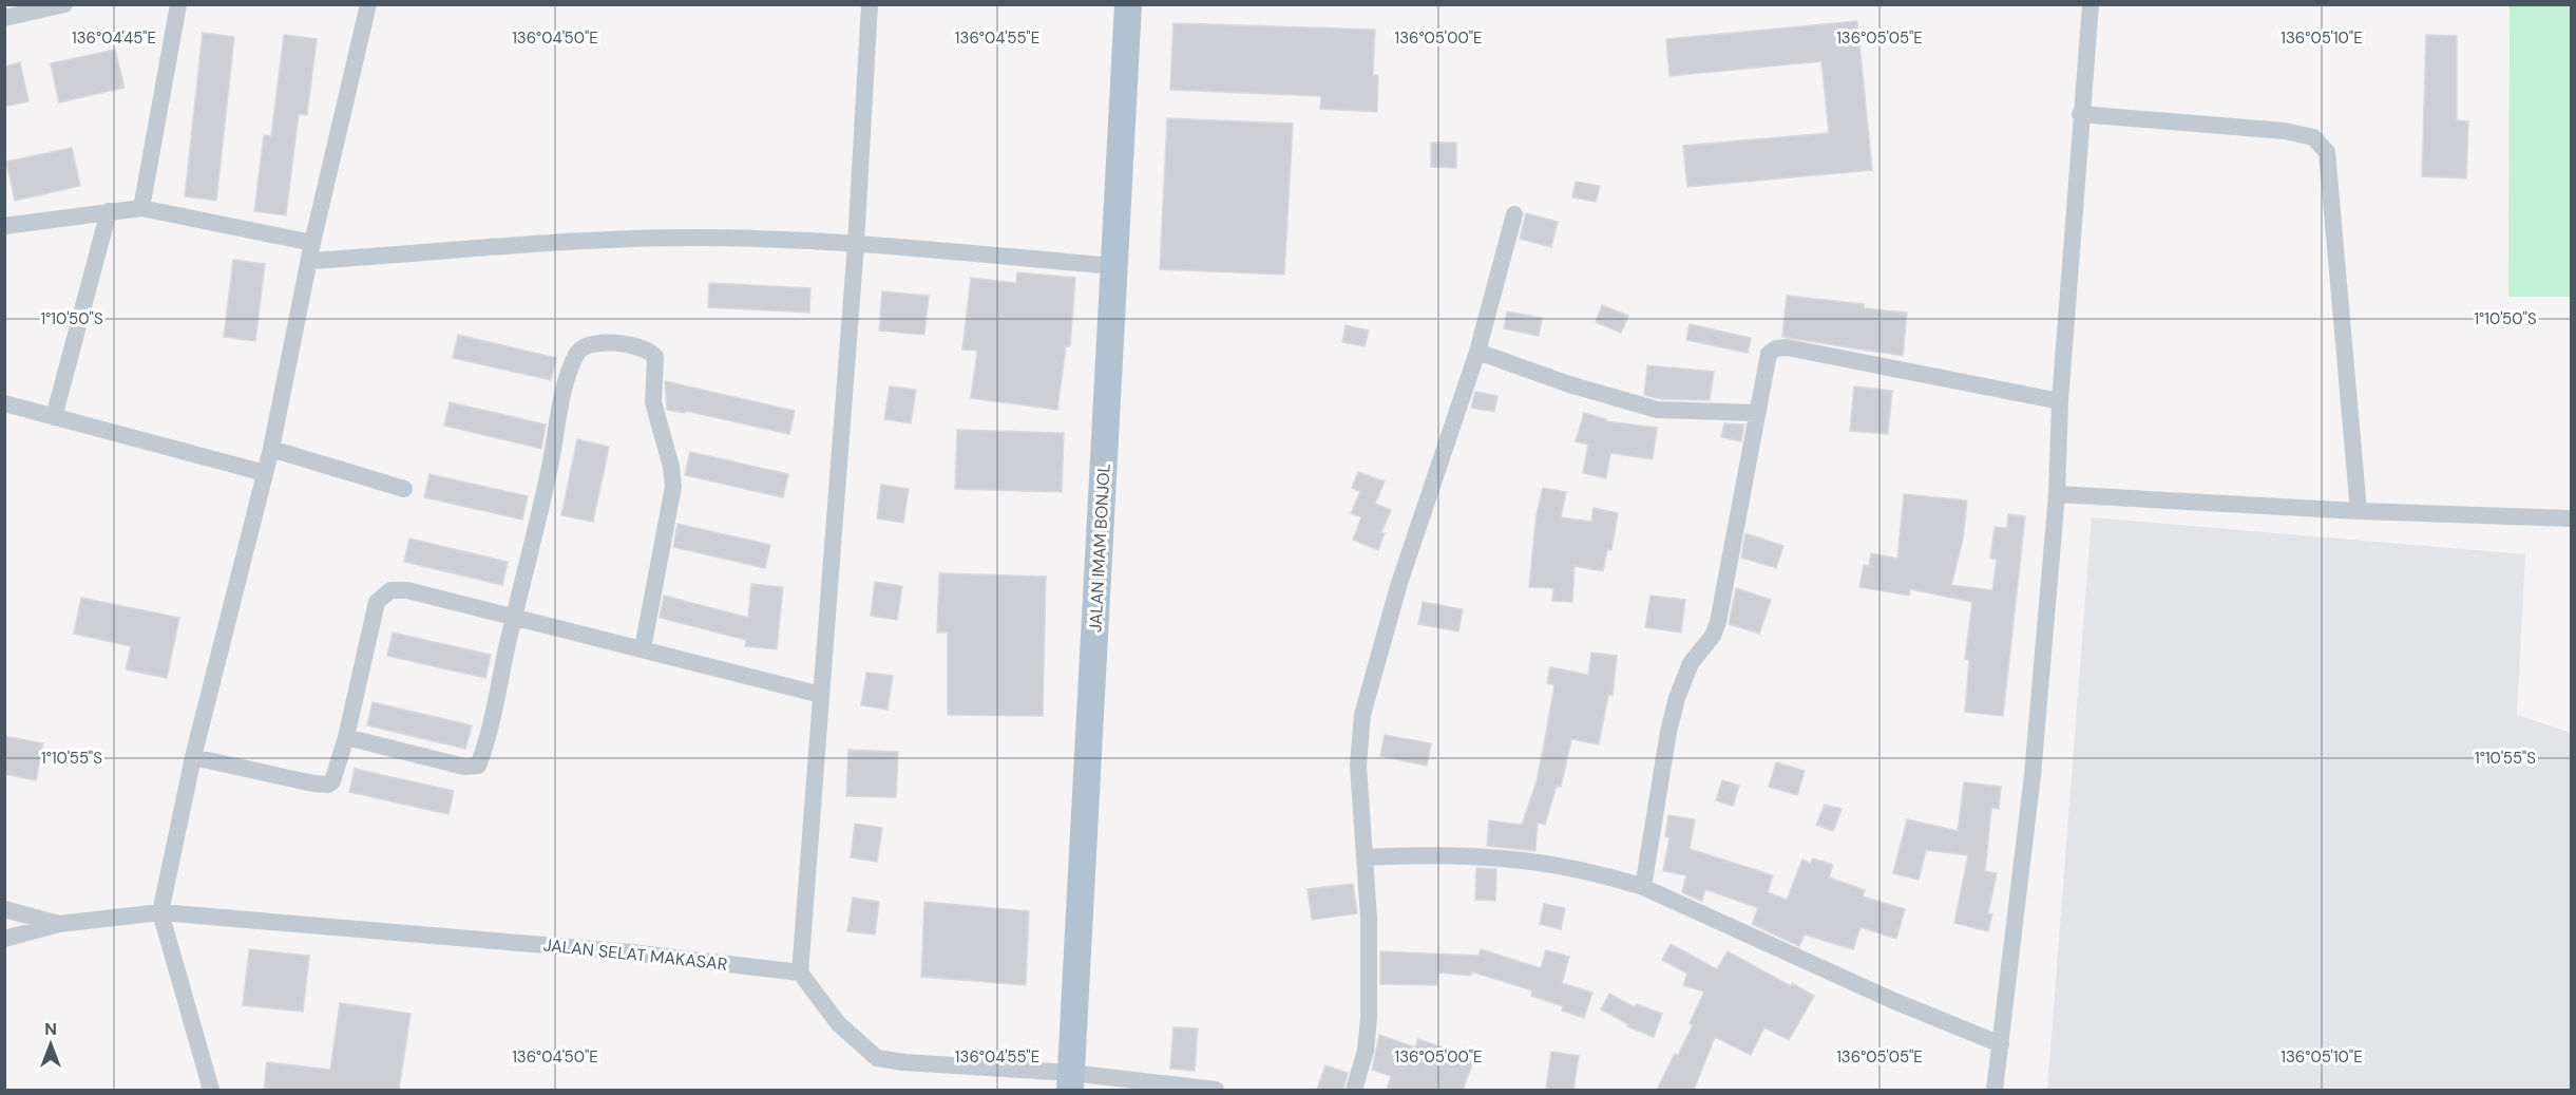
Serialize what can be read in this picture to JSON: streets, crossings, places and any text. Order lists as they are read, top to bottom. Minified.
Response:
{"streets":{"main road":["JALAN IMAM BONJOL"],"street":["JALAN SELAT MAKASAR"]},"north":"top","coordinates":["136°04'45\"E","136°04'50\"E","136°04'55\"E","136°05'00\"E","136°05'05\"E","136°05'10\"E","1°10'50\"S","1°10'55\"S"]}
